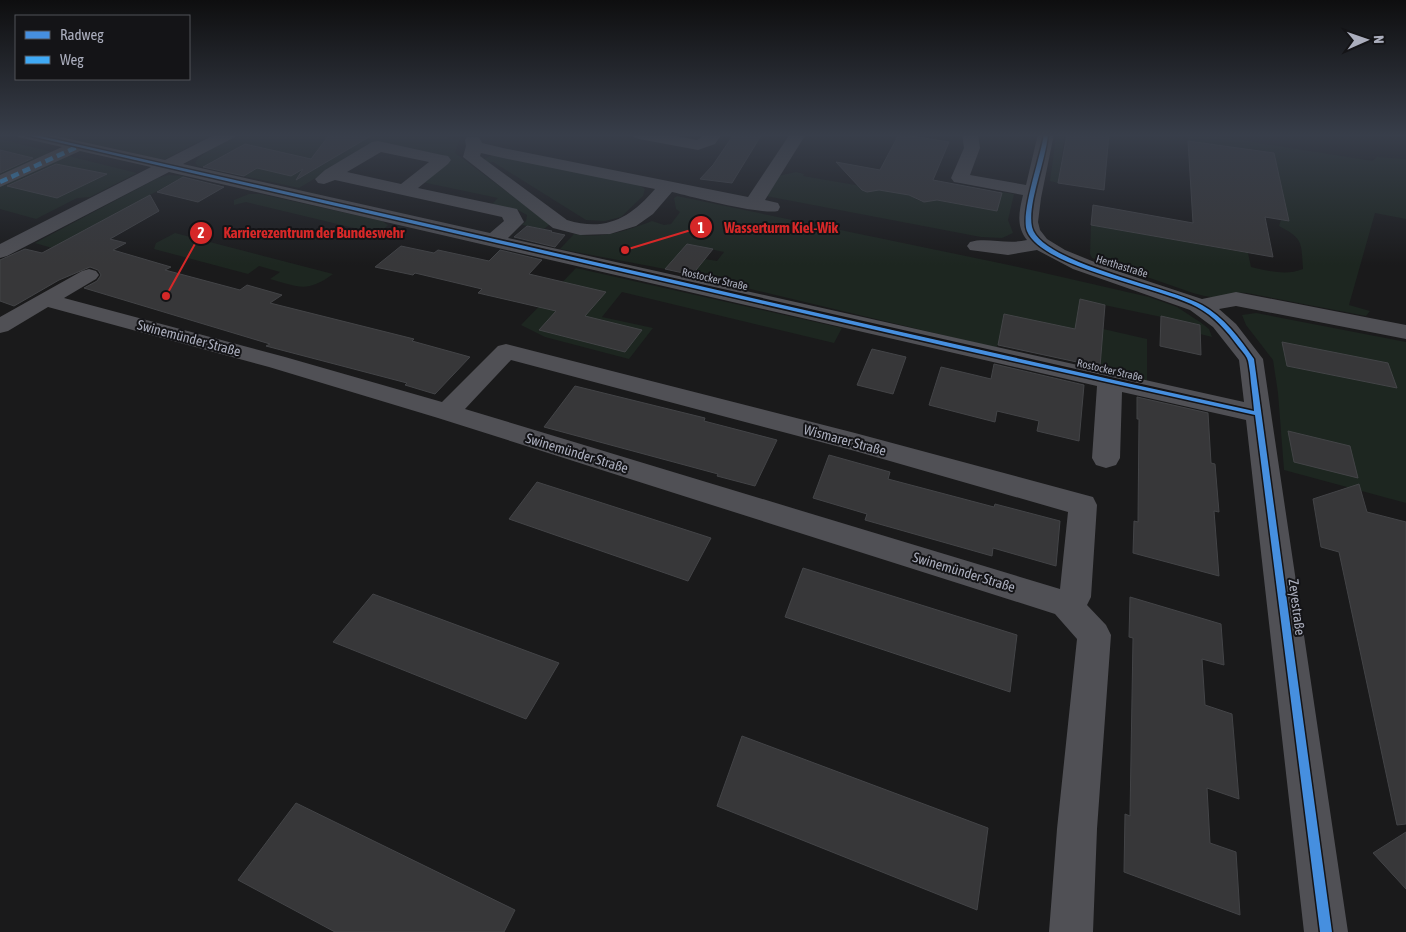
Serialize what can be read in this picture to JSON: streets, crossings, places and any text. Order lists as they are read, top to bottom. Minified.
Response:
{"streets":{"street":["Herthastraße","Rostocker Straße","Swinemünder Straße","Wismarer Straße","Zeyestraße"]},"crossings":[["Herthastraße","Zeyestraße"],["Rostocker Straße","Zeyestraße"],["Swinemünder Straße","Wismarer Straße"]],"places":["Wasserturm Kiel-Wik","Karrierezentrum der Bundeswehr"],"legend":["Radweg","Weg"],"north":"right"}
